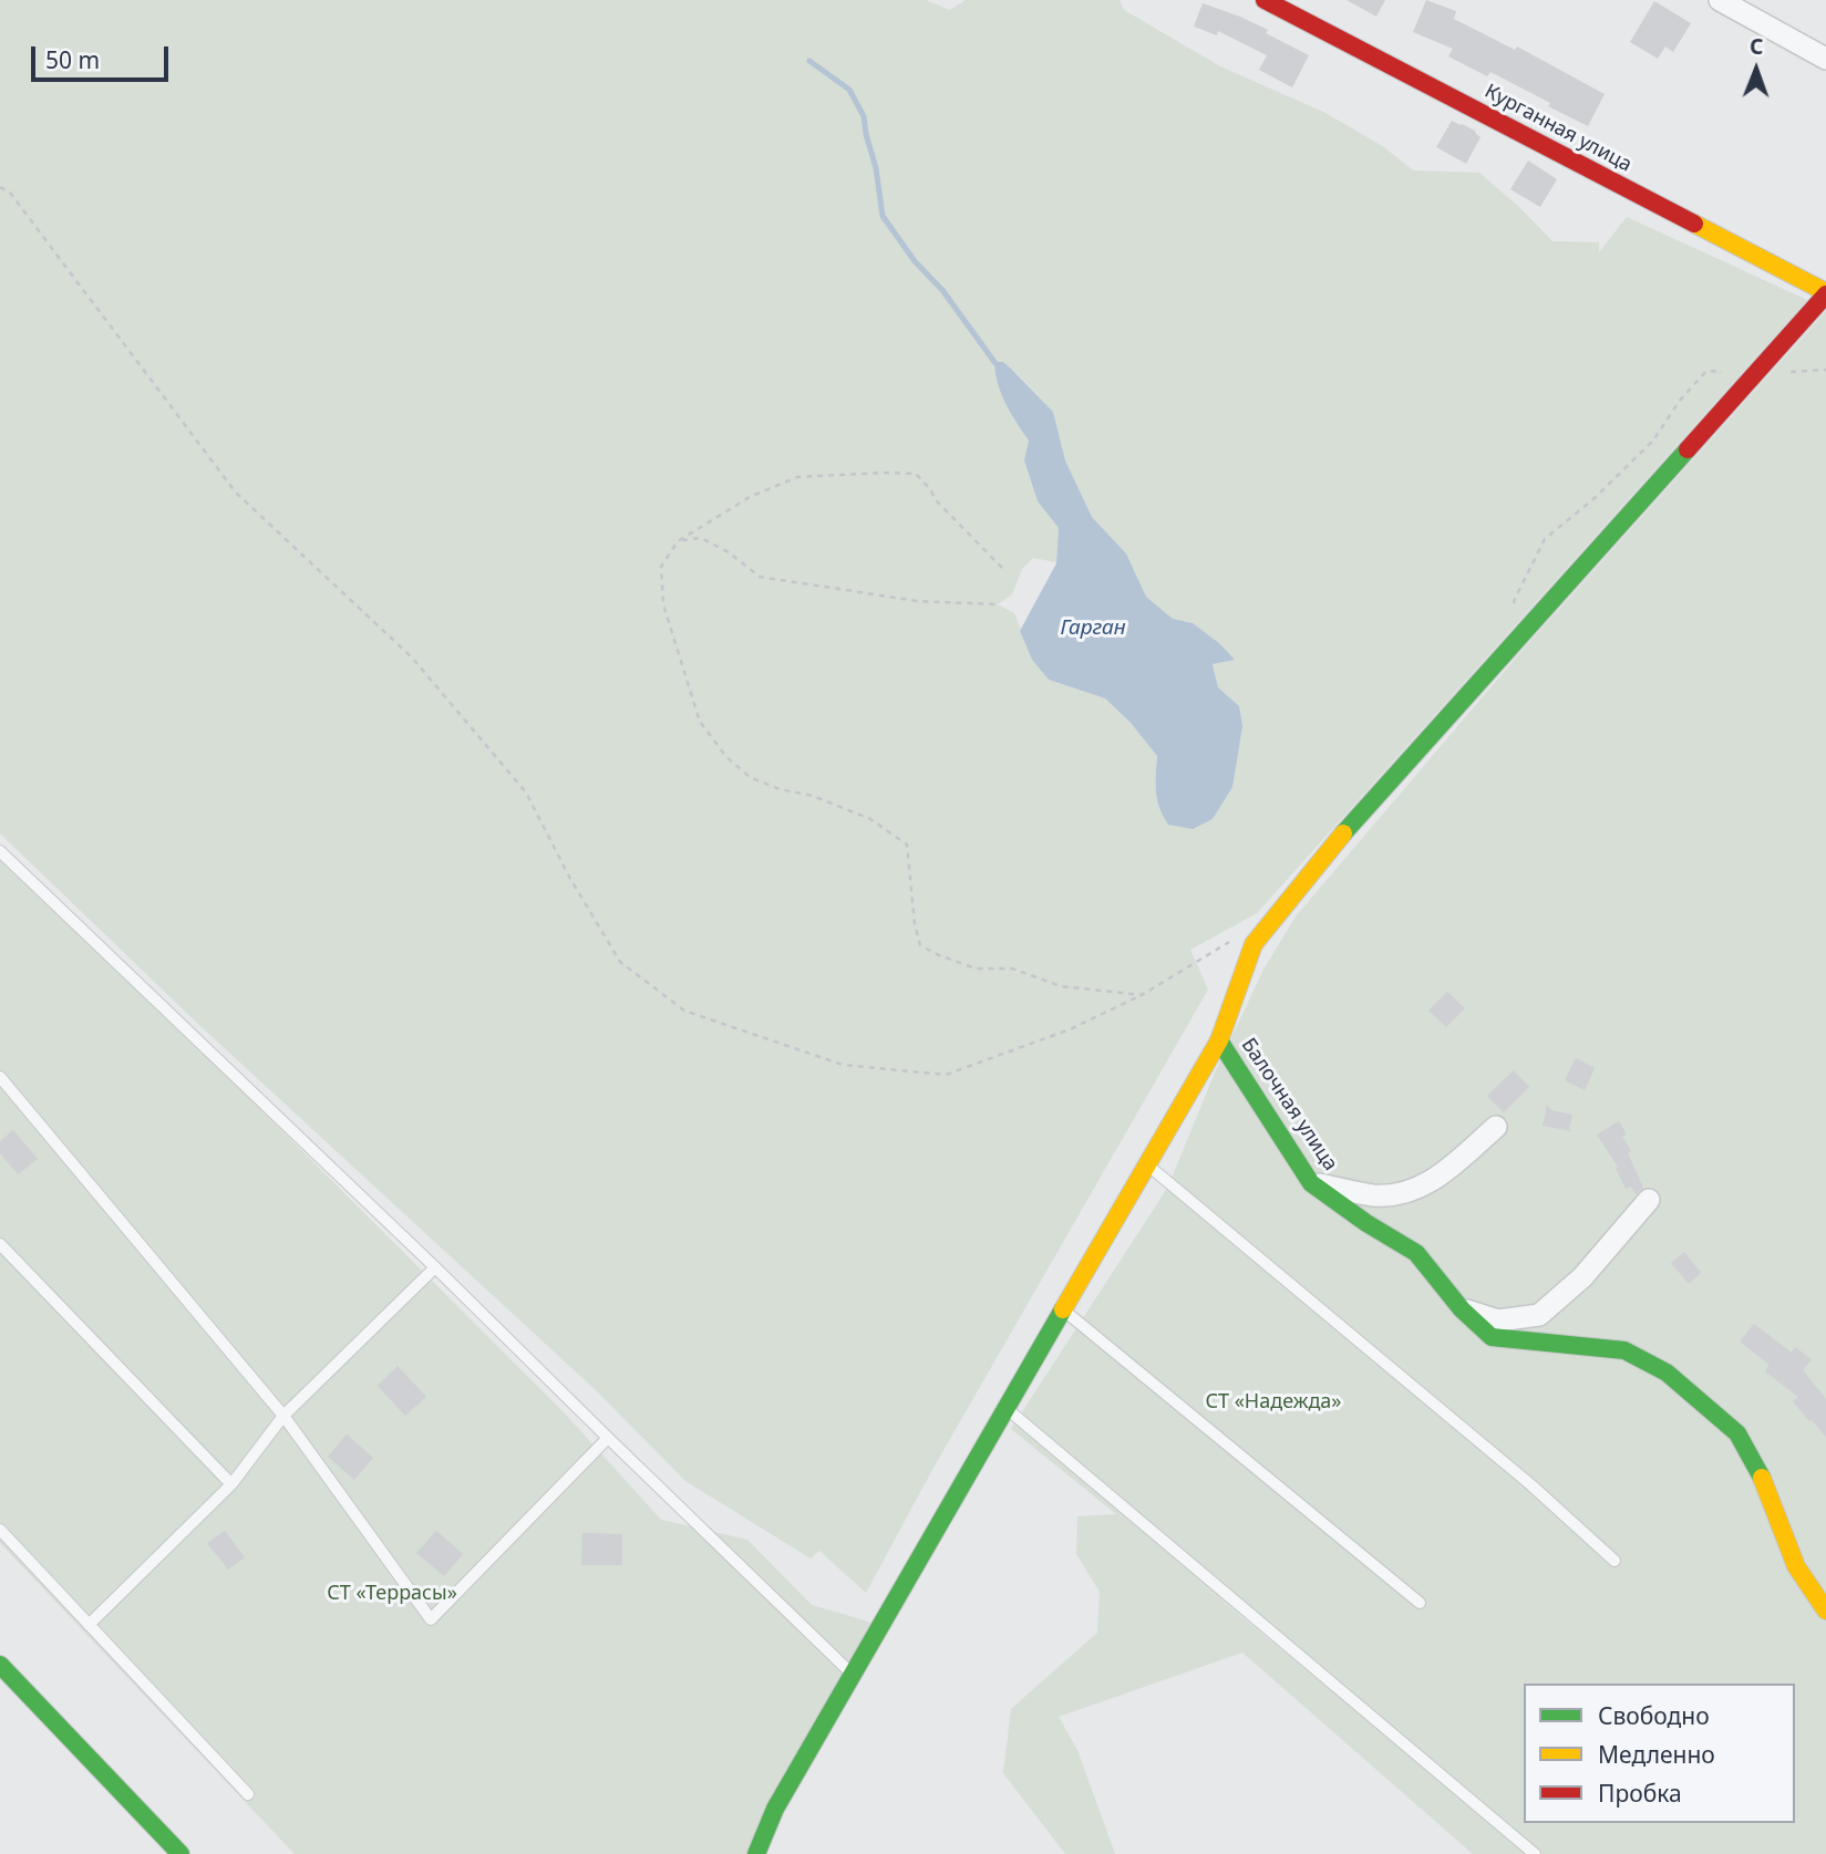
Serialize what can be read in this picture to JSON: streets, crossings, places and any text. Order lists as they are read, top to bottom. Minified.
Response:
{"streets":{"street":["Курганная улица","Балочная улица"]},"water":["Гарган"],"parks":["СТ «Надежда»","СТ «Террасы»"],"legend":["Свободно","Медленно","Пробка"],"scale_bar":"50 m","north":"top"}
